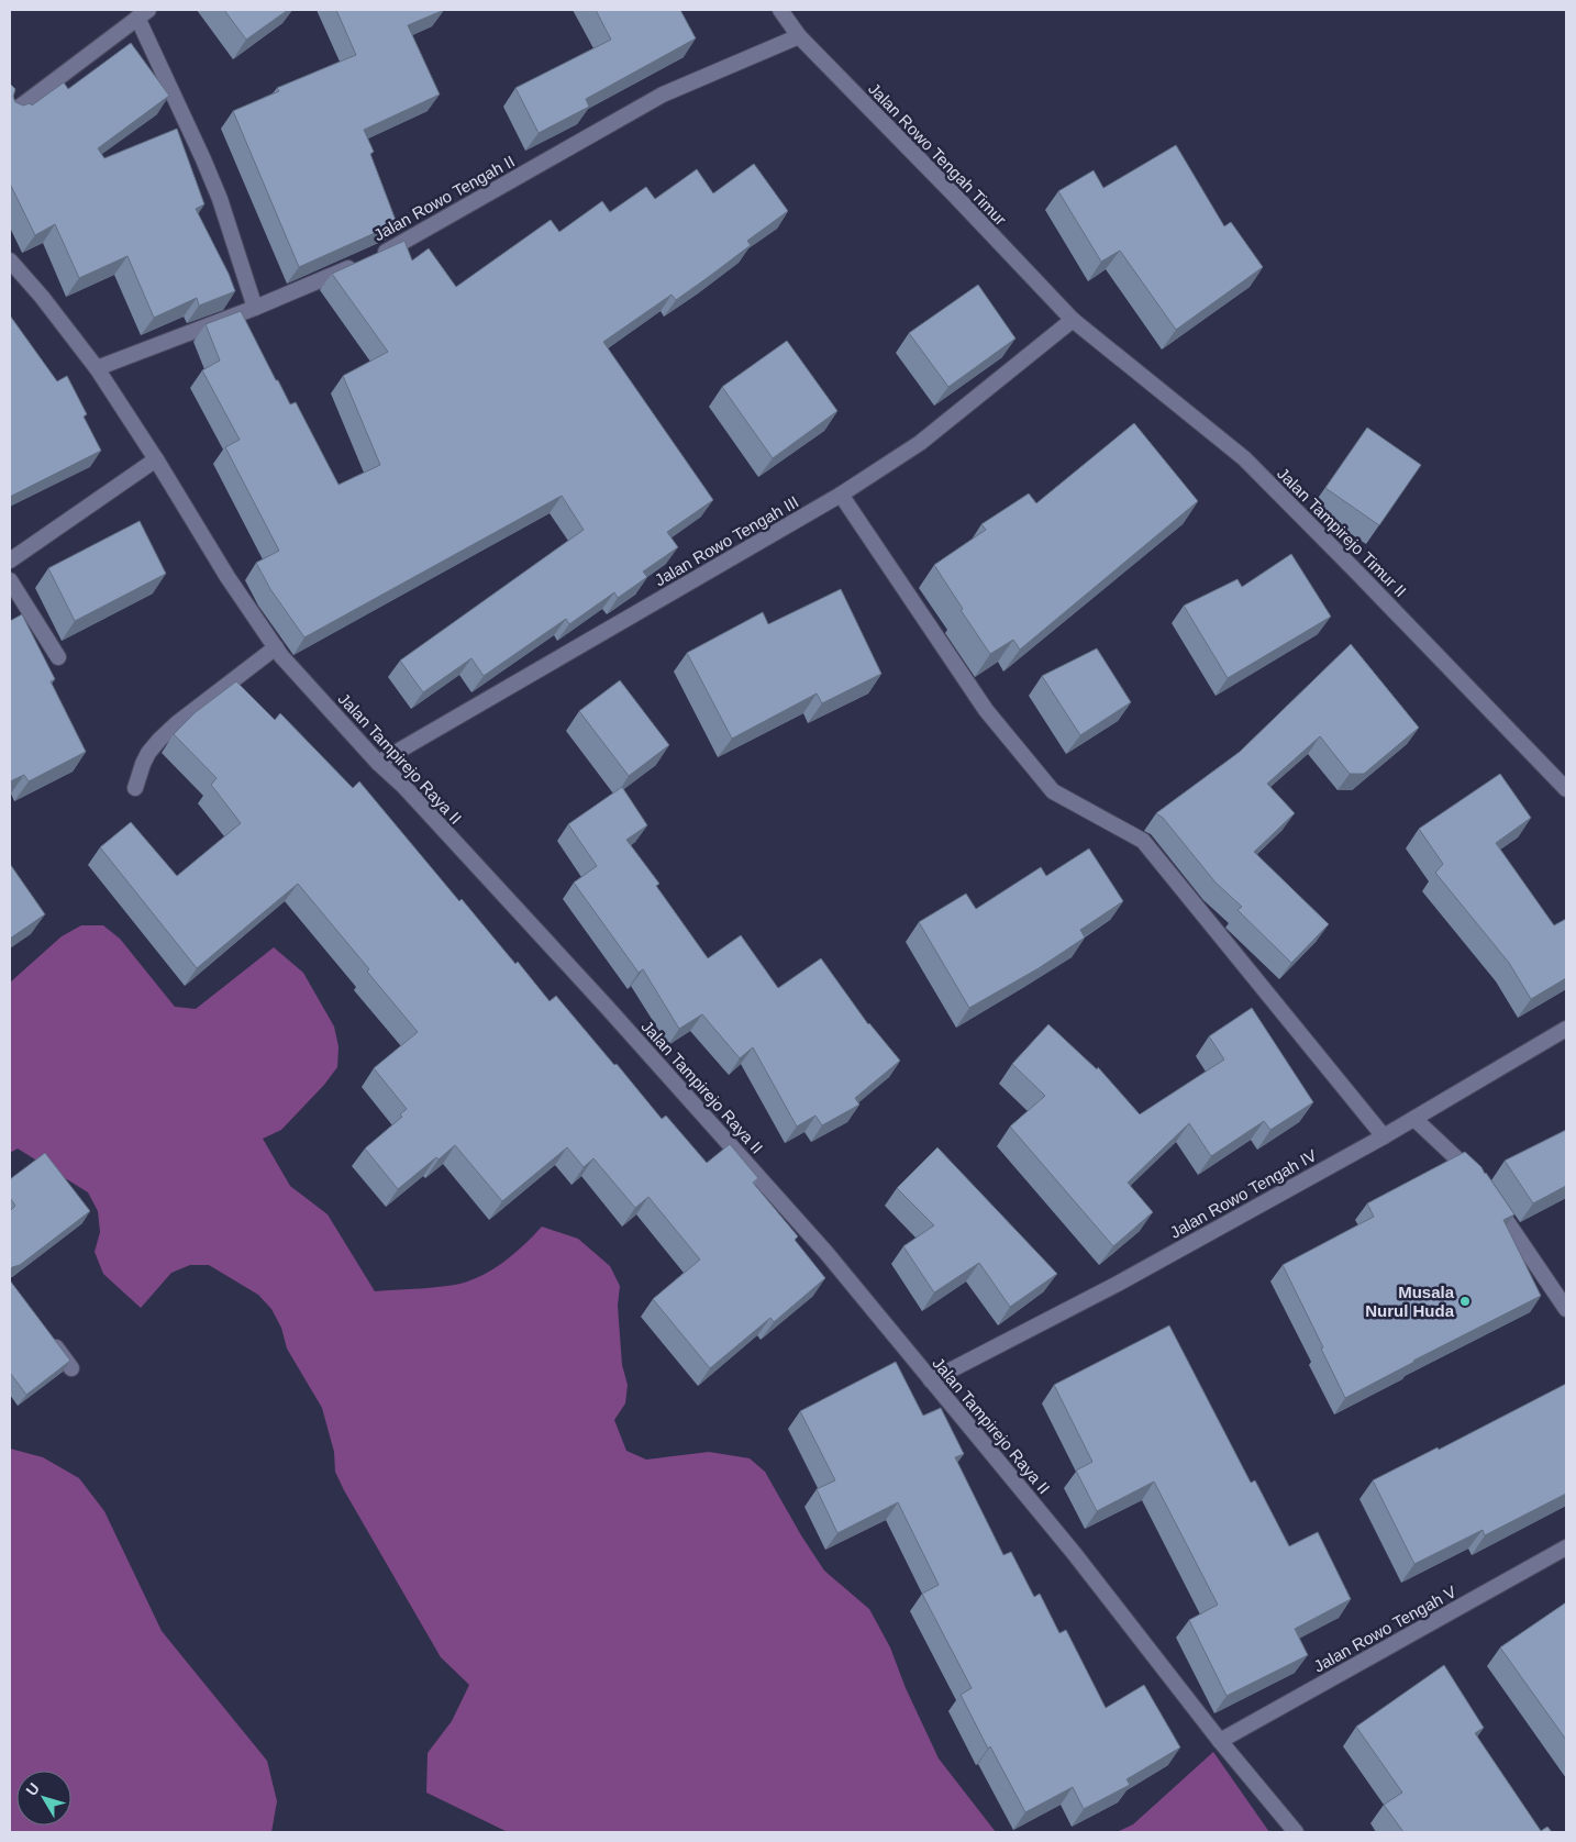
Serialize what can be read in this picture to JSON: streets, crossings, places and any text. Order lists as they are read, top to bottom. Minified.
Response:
{"streets":{"street":["Jalan Rowo Tengah Timur","Jalan Rowo Tengah II","Jalan Tampirejo Timur II","Jalan Rowo Tengah III","Jalan Tampirejo Raya II","Jalan Rowo Tengah IV","Jalan Rowo Tengah V"]},"crossings":[["Jalan Rowo Tengah Timur","Jalan Rowo Tengah II"],["Jalan Rowo Tengah Timur","Jalan Tampirejo Timur II"],["Jalan Rowo Tengah Timur","Jalan Rowo Tengah III"],["Jalan Rowo Tengah II","Jalan Tampirejo Raya II"],["Jalan Tampirejo Timur II","Jalan Rowo Tengah III"],["Jalan Rowo Tengah III","Jalan Tampirejo Raya II"],["Jalan Tampirejo Raya II","Jalan Rowo Tengah IV"],["Jalan Tampirejo Raya II","Jalan Rowo Tengah V"]],"places":["Musala Nurul Huda"],"north":"top left"}
